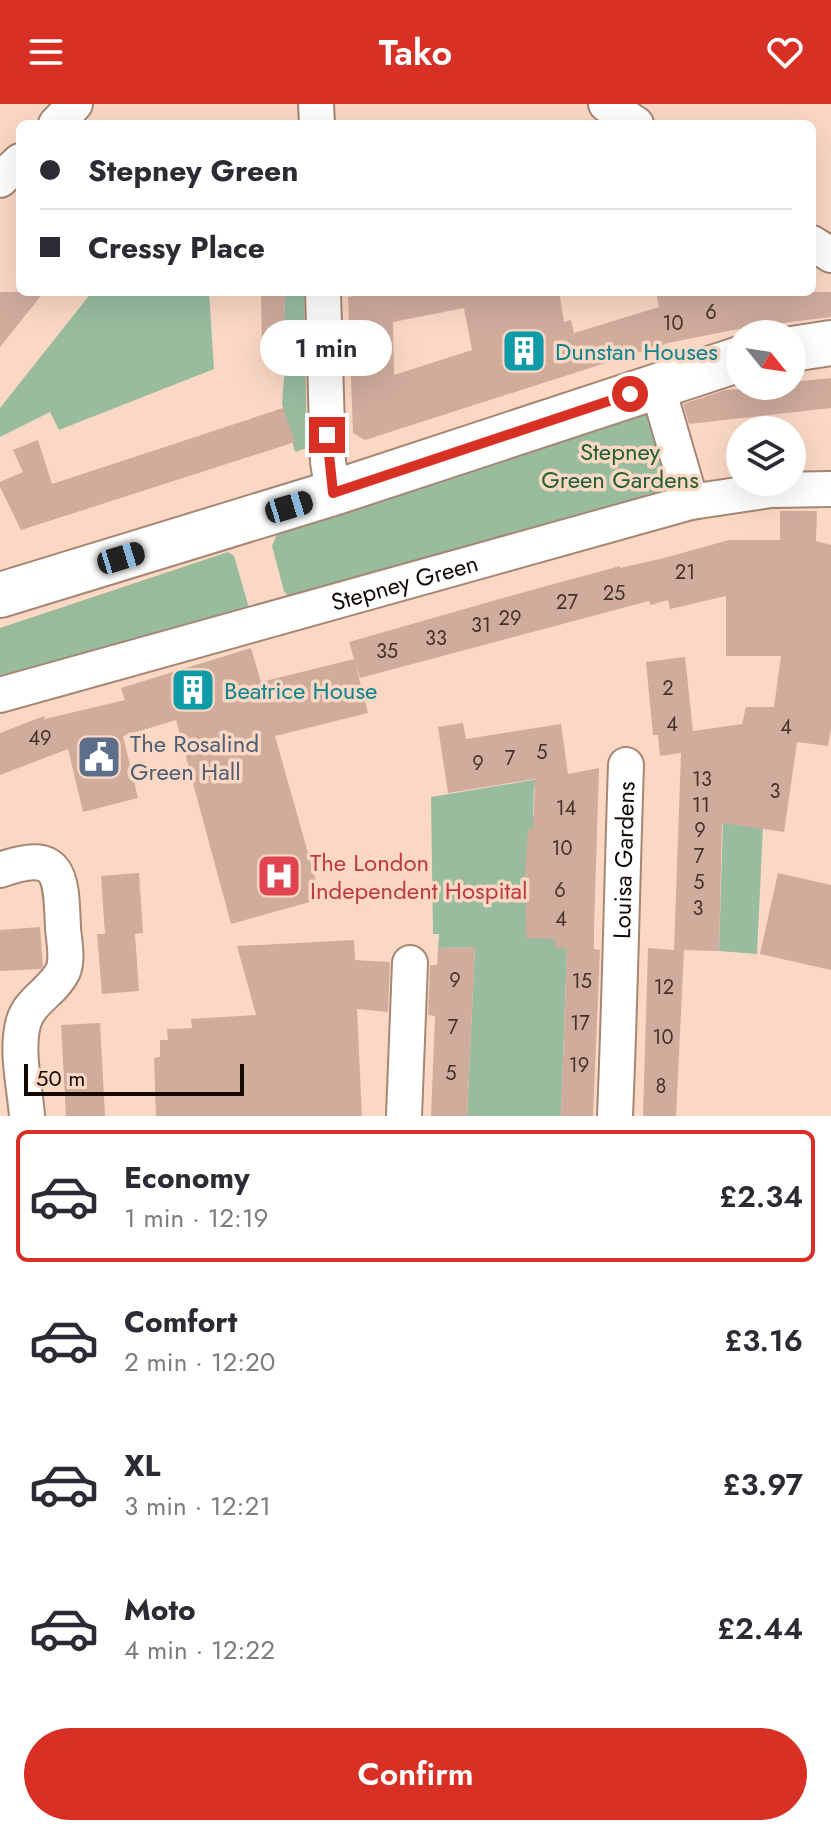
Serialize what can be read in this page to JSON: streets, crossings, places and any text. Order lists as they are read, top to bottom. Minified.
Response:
{"streets":{"street":["Stepney Green","Louisa Gardens"]},"parks":["Stepney Green Gardens"],"places":{"building":["Dunstan Houses","Beatrice House"],"public building":["The Rosalind Green Hall"],"hospital":["The London Independent Hospital"]},"house_numbers":["6","10","21","25","27","29","31","33","35","2","4","4","49","5","7","9","13","3","11","14","9","10","7","5","6","3","4","9","15","12","17","7","10","19","5","8"],"scale_bar":"50 m","north":"bottom right","page":{"header":"Tako","banner":["Stepney Green","Cressy Place"],"bubble":"1 min","scale":"50 m","list":[{"name":"Economy","note":"1 min · 12:19","value":"£2.34"},{"name":"Comfort","note":"2 min · 12:20","value":"£3.16"},{"name":"XL","note":"3 min · 12:21","value":"£3.97"},{"name":"Moto","note":"4 min · 12:22","value":"£2.44"}],"buttons":"Confirm"}}
